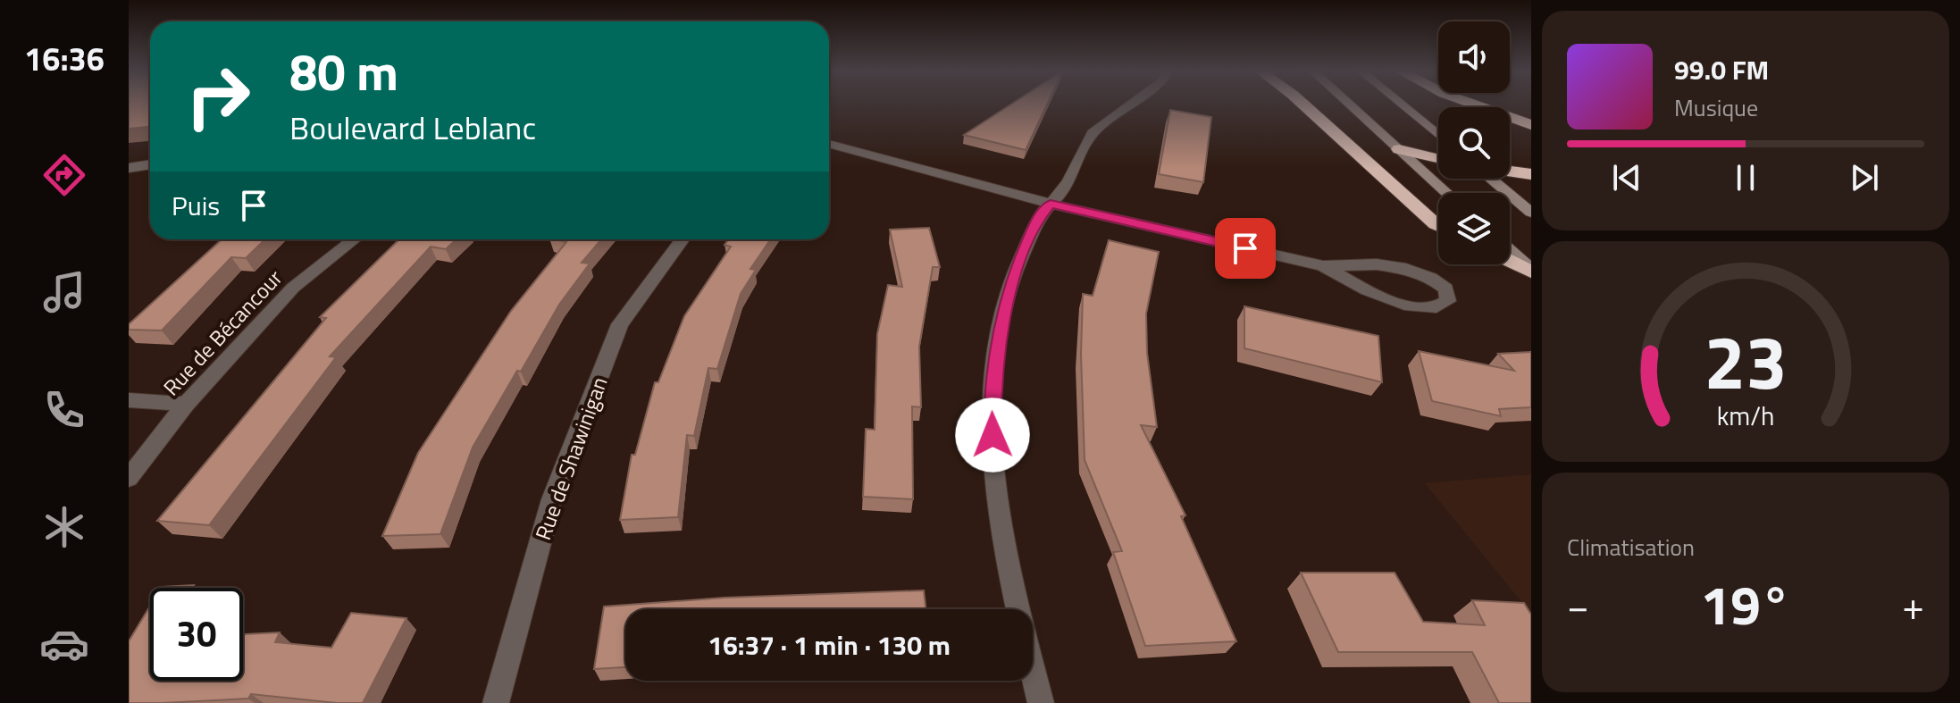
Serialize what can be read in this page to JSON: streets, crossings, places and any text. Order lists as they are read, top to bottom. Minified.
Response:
{"streets":{"street":["Rue de Bécancour","Rue de Shawinigan"]},"page":{"tabs":"16:36","turn":["80 m","Boulevard Leblanc"],"song":["99.0 FM","Musique"],"then":"Puis","tile":"Climatisation","heat":["−","19°","+"],"limit":"30","trip":"16:37 · 1 min · 130 m","gauge":["23","km/h"]}}
